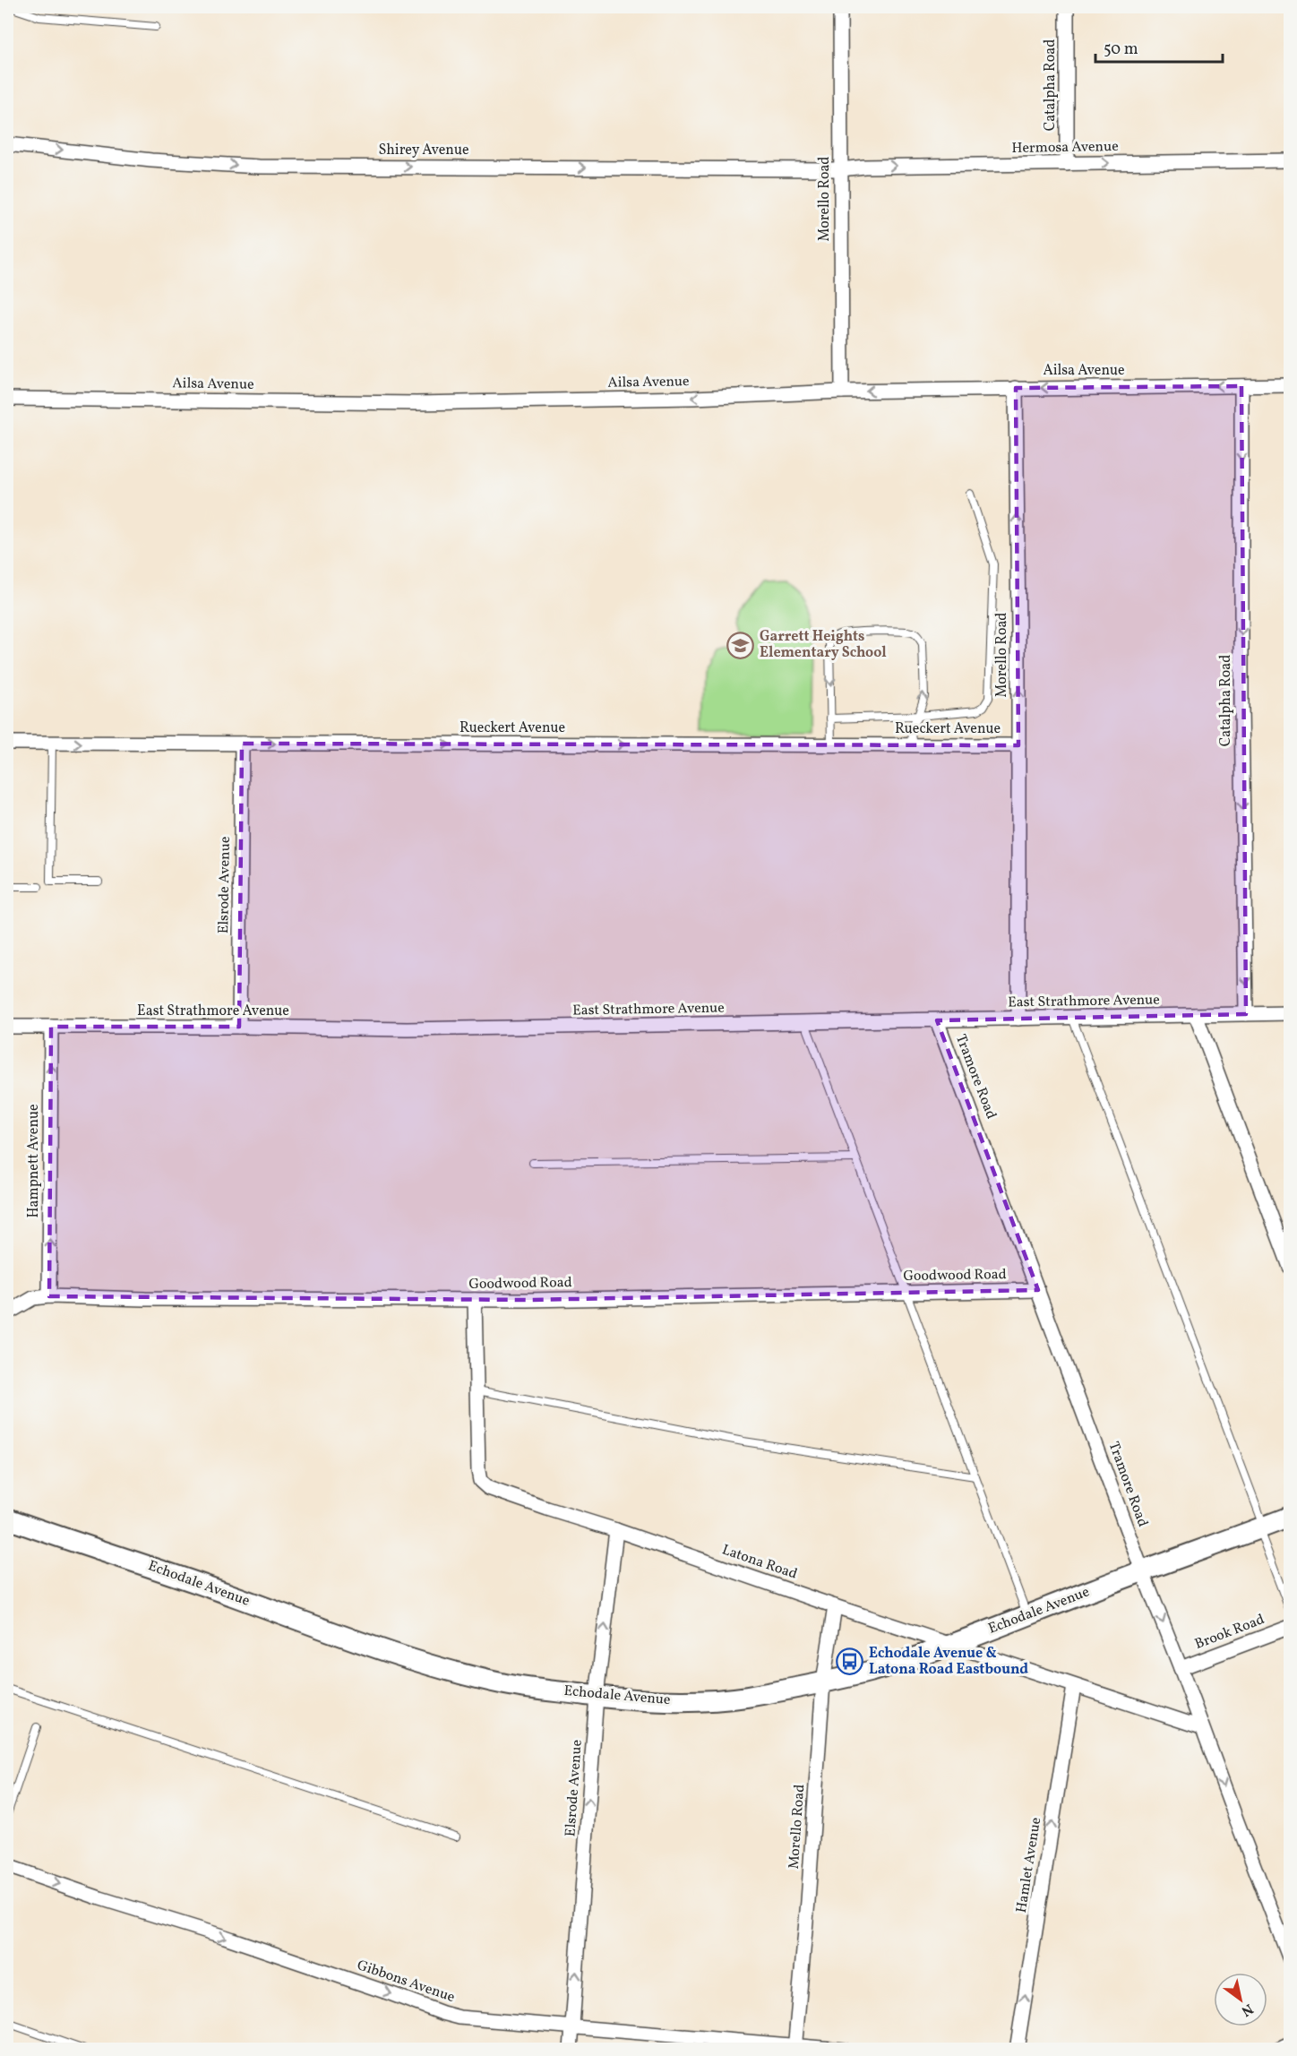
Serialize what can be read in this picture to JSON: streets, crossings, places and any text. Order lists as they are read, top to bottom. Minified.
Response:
{"streets":{"main road":["Echodale Avenue"],"street":["Catalpha Road","Hermosa Avenue","Shirey Avenue","Morello Road","Ailsa Avenue","Rueckert Avenue","Elsrode Avenue","East Strathmore Avenue","Tramore Road","Hampnett Avenue","Goodwood Road","Latona Road","Brook Road","Hamlet Avenue","Gibbons Avenue"]},"crossings":[["Catalpha Road","Hermosa Avenue"],["Catalpha Road","Ailsa Avenue"],["Catalpha Road","East Strathmore Avenue"],["Hermosa Avenue","Shirey Avenue"],["Hermosa Avenue","Morello Road"],["Shirey Avenue","Morello Road"],["Morello Road","Ailsa Avenue"],["Morello Road","Rueckert Avenue"],["Morello Road","East Strathmore Avenue"],["Morello Road","Latona Road"],["Morello Road","Echodale Avenue"],["Morello Road","Gibbons Avenue"],["Rueckert Avenue","Elsrode Avenue"],["Elsrode Avenue","East Strathmore Avenue"],["Elsrode Avenue","Latona Road"],["Elsrode Avenue","Echodale Avenue"],["Elsrode Avenue","Gibbons Avenue"],["East Strathmore Avenue","Tramore Road"],["East Strathmore Avenue","Hampnett Avenue"],["Tramore Road","Goodwood Road"],["Tramore Road","Latona Road"],["Tramore Road","Echodale Avenue"],["Tramore Road","Brook Road"],["Hampnett Avenue","Goodwood Road"],["Goodwood Road","Latona Road"],["Latona Road","Echodale Avenue"],["Latona Road","Hamlet Avenue"]],"one_way":["Catalpha Road","Hermosa Avenue","Shirey Avenue","Ailsa Avenue","Rueckert Avenue","Elsrode Avenue","Tramore Road","Hampnett Avenue","Hamlet Avenue","Gibbons Avenue"],"places":{"school or university":["Garrett Heights Elementary School"],"bus stop":["Echodale Avenue & Latona Road Eastbound"]},"scale_bar":"50 m","north":"bottom right"}
